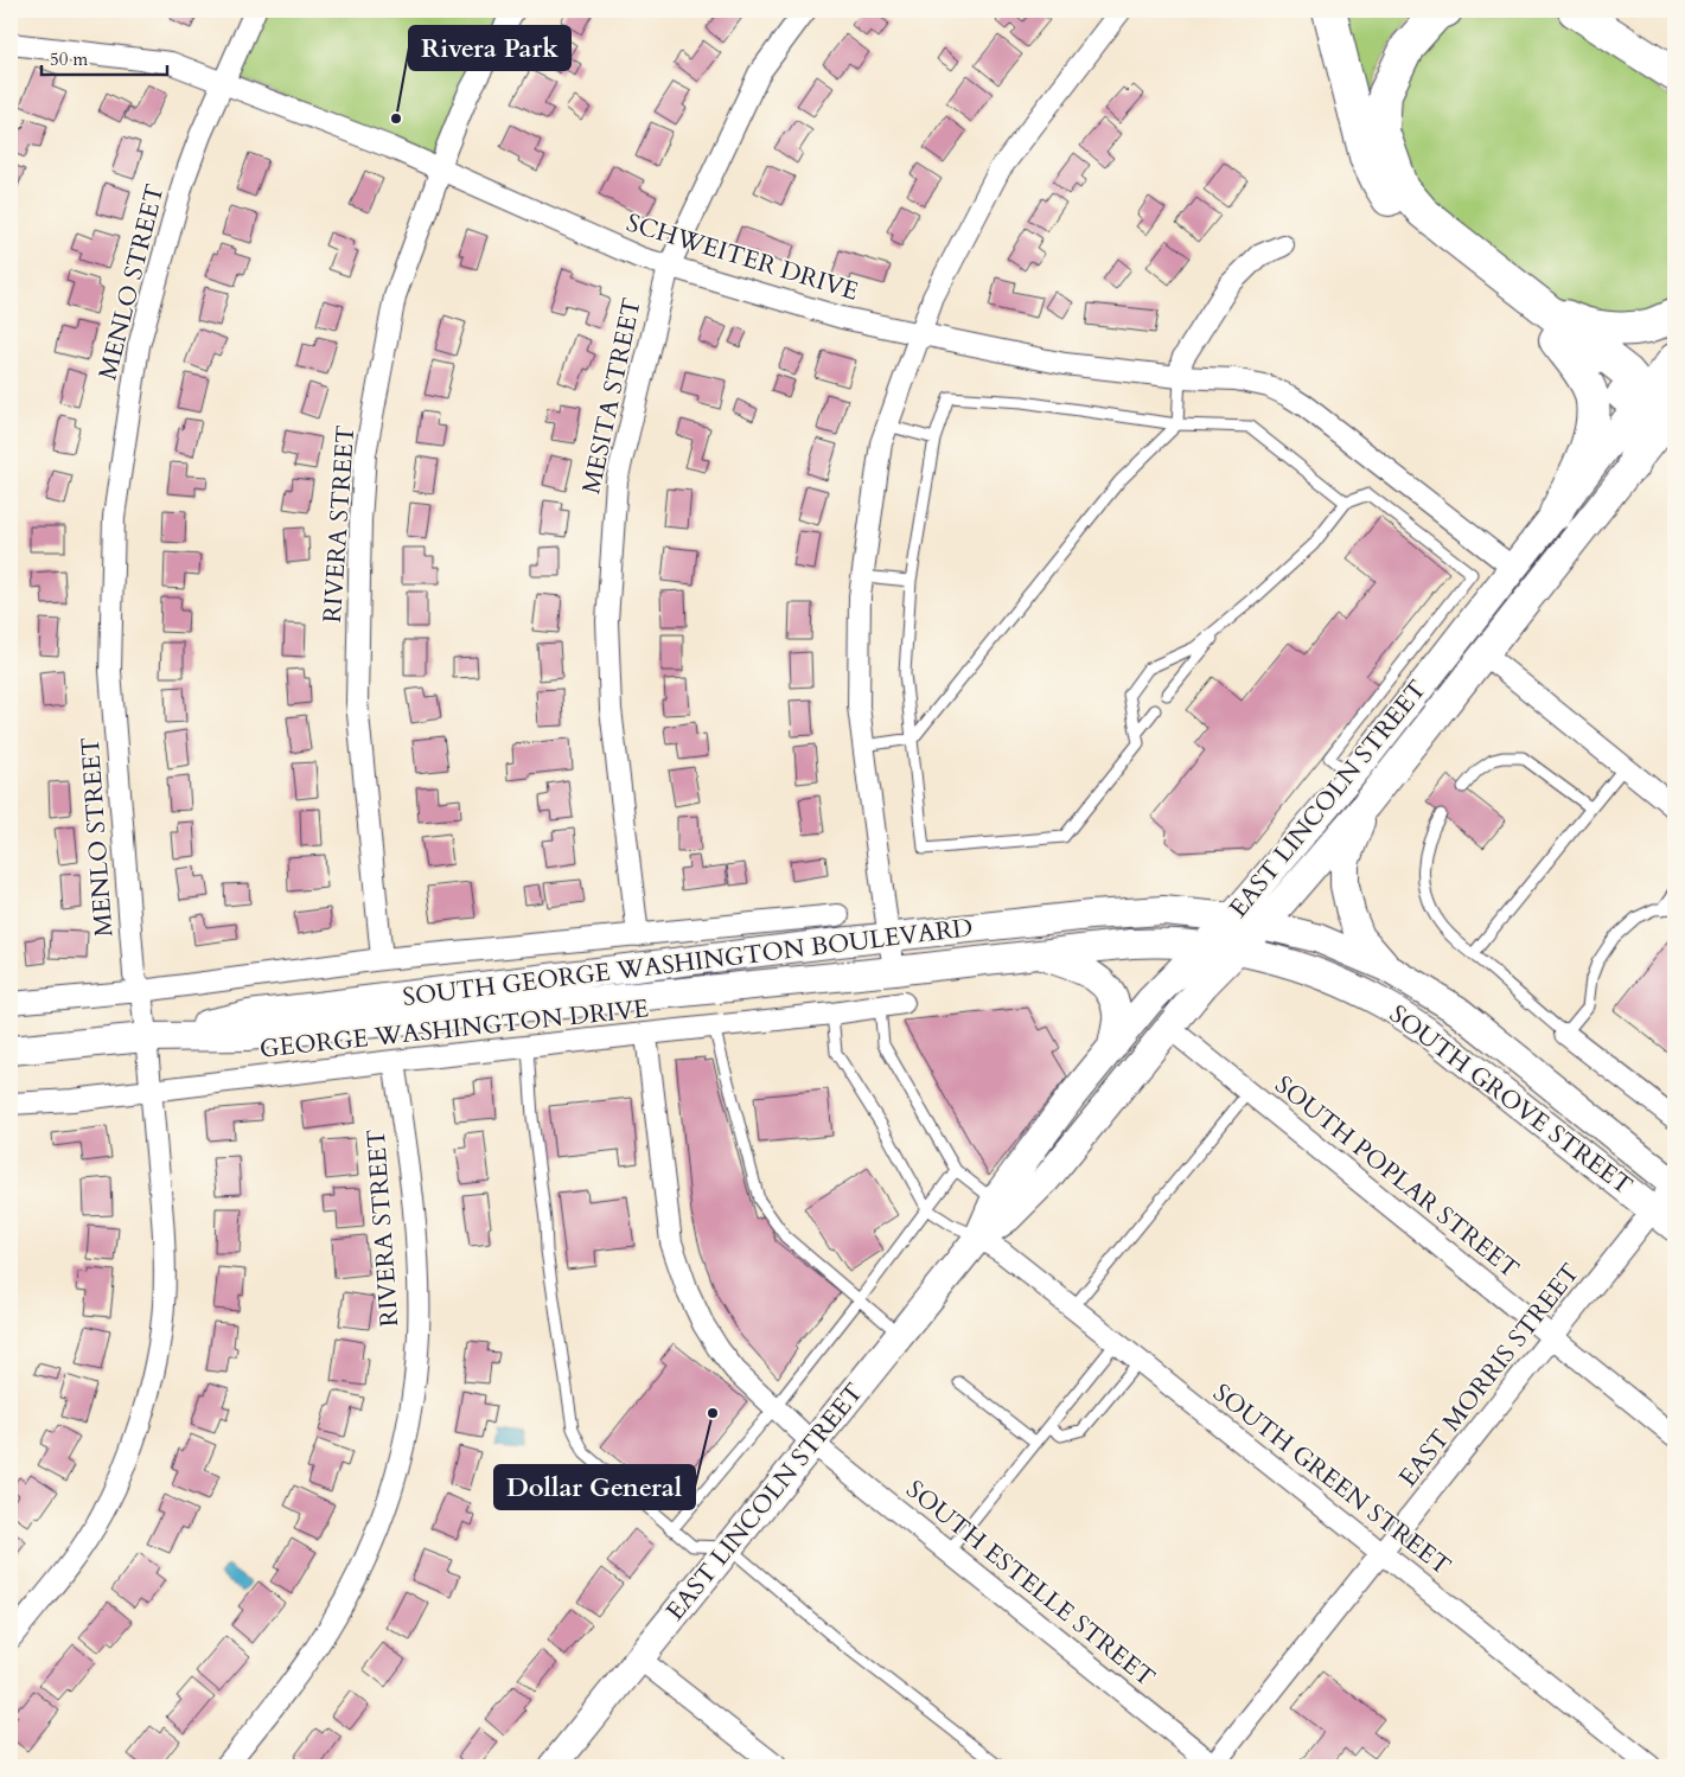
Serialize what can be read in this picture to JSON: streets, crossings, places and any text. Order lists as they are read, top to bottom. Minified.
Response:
{"streets":{"street":["SCHWEITER DRIVE","MENLO STREET","MESITA STREET","RIVERA STREET","EAST LINCOLN STREET","SOUTH GEORGE WASHINGTON BOULEVARD","GEORGE WASHINGTON DRIVE","SOUTH GROVE STREET","SOUTH POPLAR STREET","EAST MORRIS STREET","SOUTH GREEN STREET","SOUTH ESTELLE STREET"]},"crossings":[["SCHWEITER DRIVE","MENLO STREET"],["SCHWEITER DRIVE","MESITA STREET"],["SCHWEITER DRIVE","RIVERA STREET"],["SCHWEITER DRIVE","EAST LINCOLN STREET"],["MENLO STREET","SOUTH GEORGE WASHINGTON BOULEVARD"],["MENLO STREET","GEORGE WASHINGTON DRIVE"],["RIVERA STREET","GEORGE WASHINGTON DRIVE"],["EAST LINCOLN STREET","SOUTH GEORGE WASHINGTON BOULEVARD"],["EAST LINCOLN STREET","SOUTH GROVE STREET"],["EAST LINCOLN STREET","SOUTH POPLAR STREET"],["EAST LINCOLN STREET","SOUTH GREEN STREET"],["EAST LINCOLN STREET","SOUTH ESTELLE STREET"],["SOUTH GEORGE WASHINGTON BOULEVARD","SOUTH GROVE STREET"],["GEORGE WASHINGTON DRIVE","SOUTH ESTELLE STREET"],["SOUTH GROVE STREET","EAST MORRIS STREET"],["SOUTH POPLAR STREET","EAST MORRIS STREET"],["EAST MORRIS STREET","SOUTH GREEN STREET"],["EAST MORRIS STREET","SOUTH ESTELLE STREET"]],"places":["Rivera Park","Dollar General"],"scale_bar":"50 m"}
